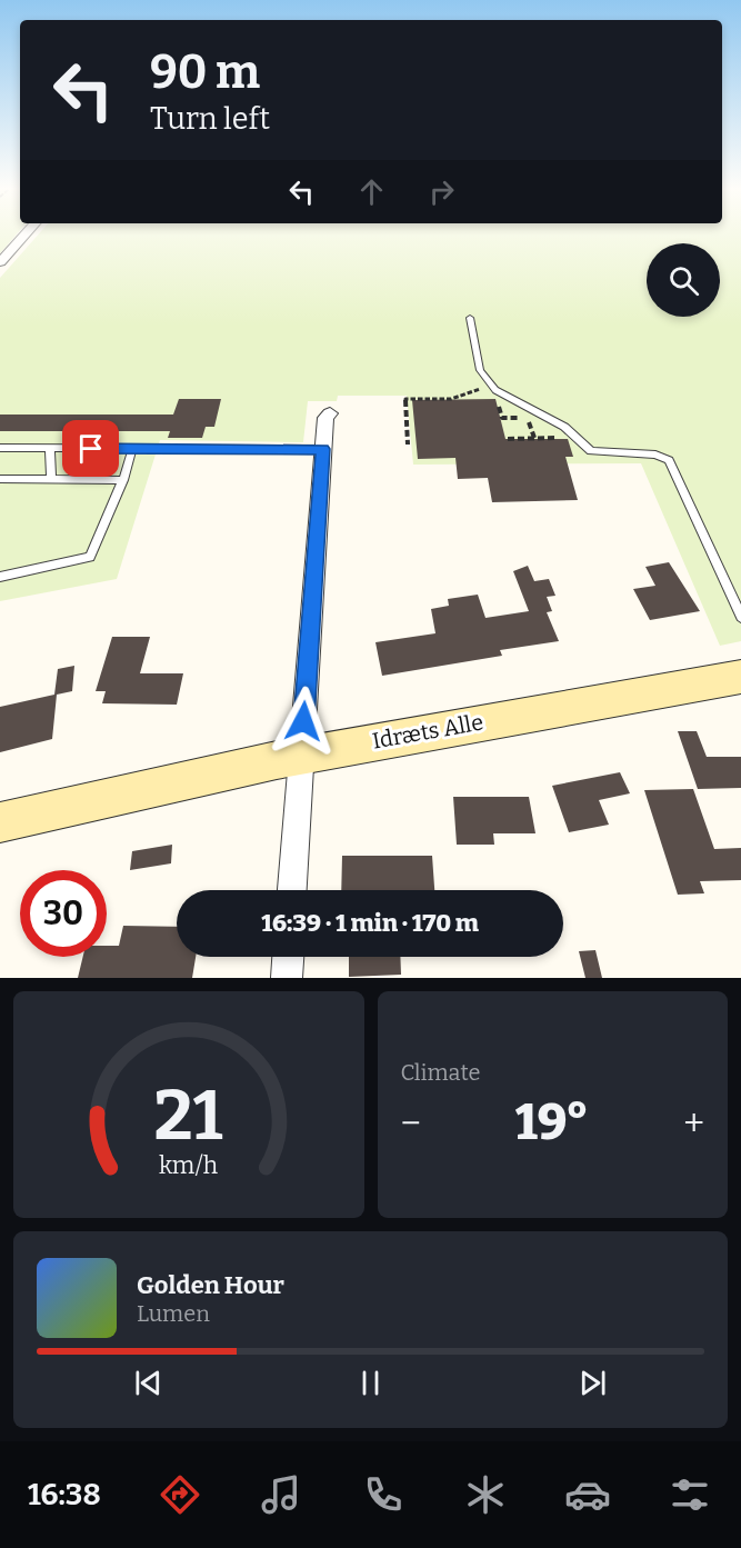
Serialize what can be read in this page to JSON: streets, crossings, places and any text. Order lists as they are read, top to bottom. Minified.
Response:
{"streets":{"street":["Idræts Alle"]},"page":{"turn":["90 m","Turn left"],"limit":"30","trip":"16:39 · 1 min · 170 m","tile":"Climate","heat":["−","19°","+"],"song":["Golden Hour","Lumen"],"tabs":"16:38","gauge":["21","km/h"]}}
